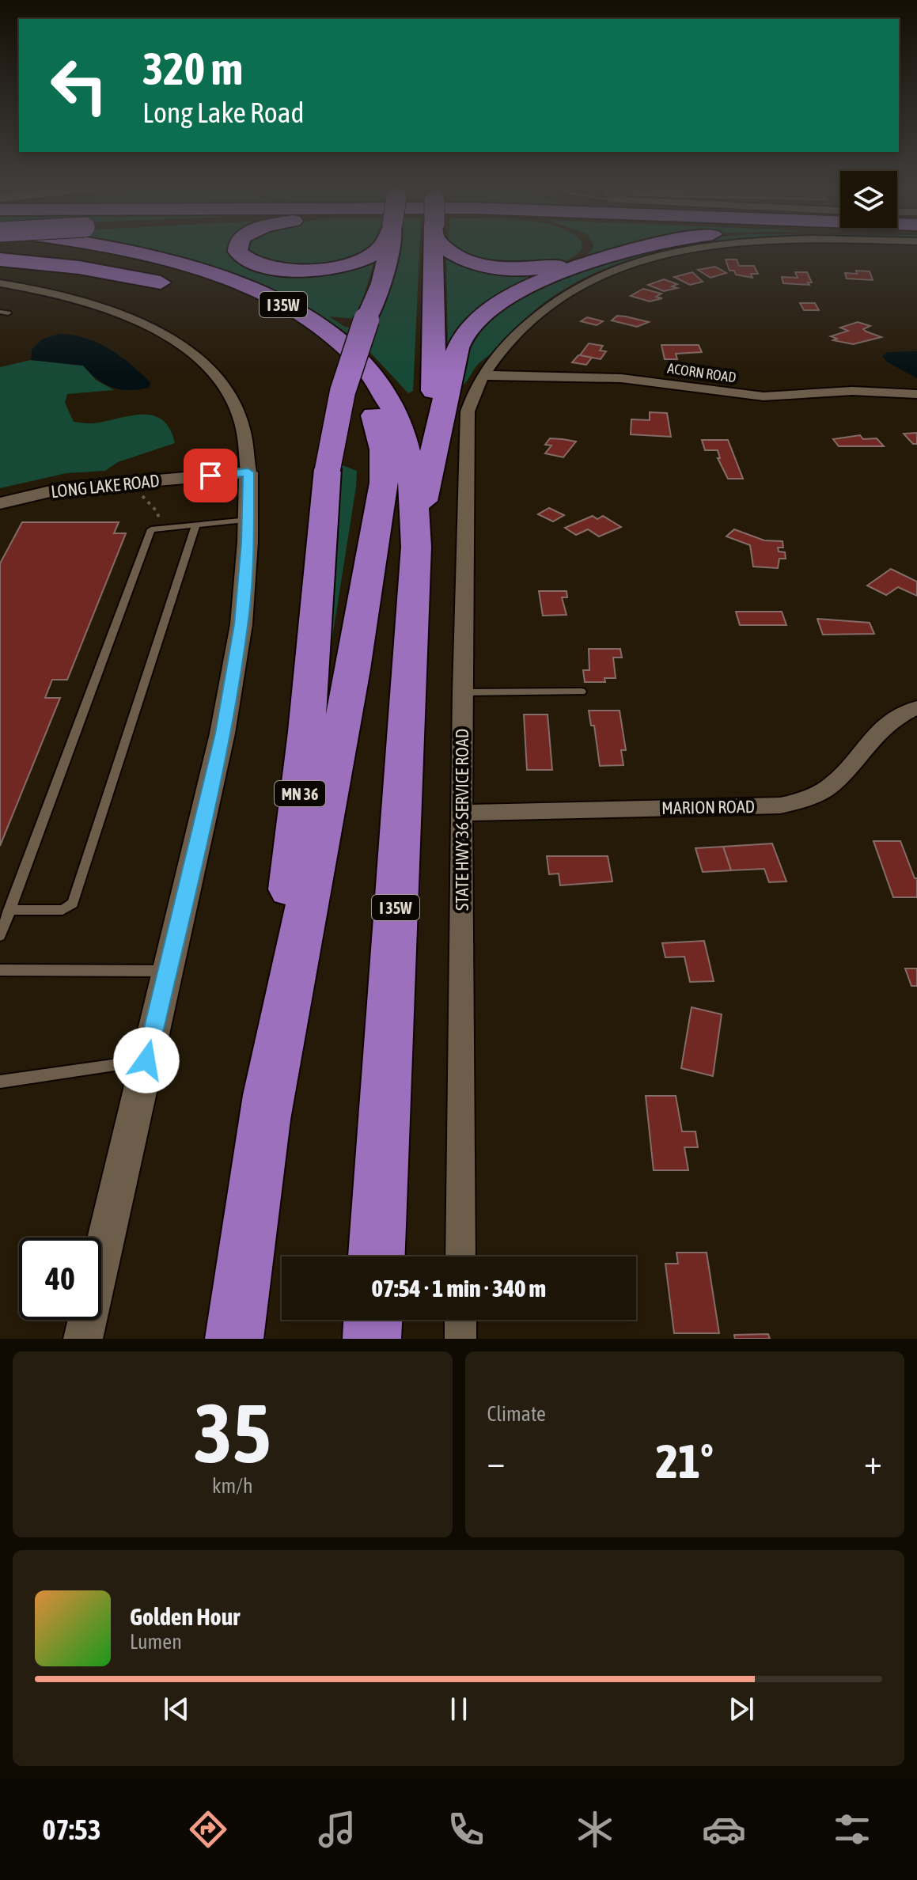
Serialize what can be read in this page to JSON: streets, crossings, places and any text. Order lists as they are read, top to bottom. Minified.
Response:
{"streets":{"highway":["I 35W","MN 36"],"street":["ACORN ROAD","LONG LAKE ROAD","MARION ROAD","STATE HWY 36 SERVICE ROAD"]},"crossings":[["I 35W","MN 36"],["ACORN ROAD","STATE HWY 36 SERVICE ROAD"],["MARION ROAD","STATE HWY 36 SERVICE ROAD"]],"page":{"turn":["320 m","Long Lake Road"],"limit":"40","trip":"07:54 · 1 min · 340 m","tile":[["35","km/h"],"Climate"],"heat":["−","21°","+"],"song":["Golden Hour","Lumen"],"tabs":"07:53"}}
